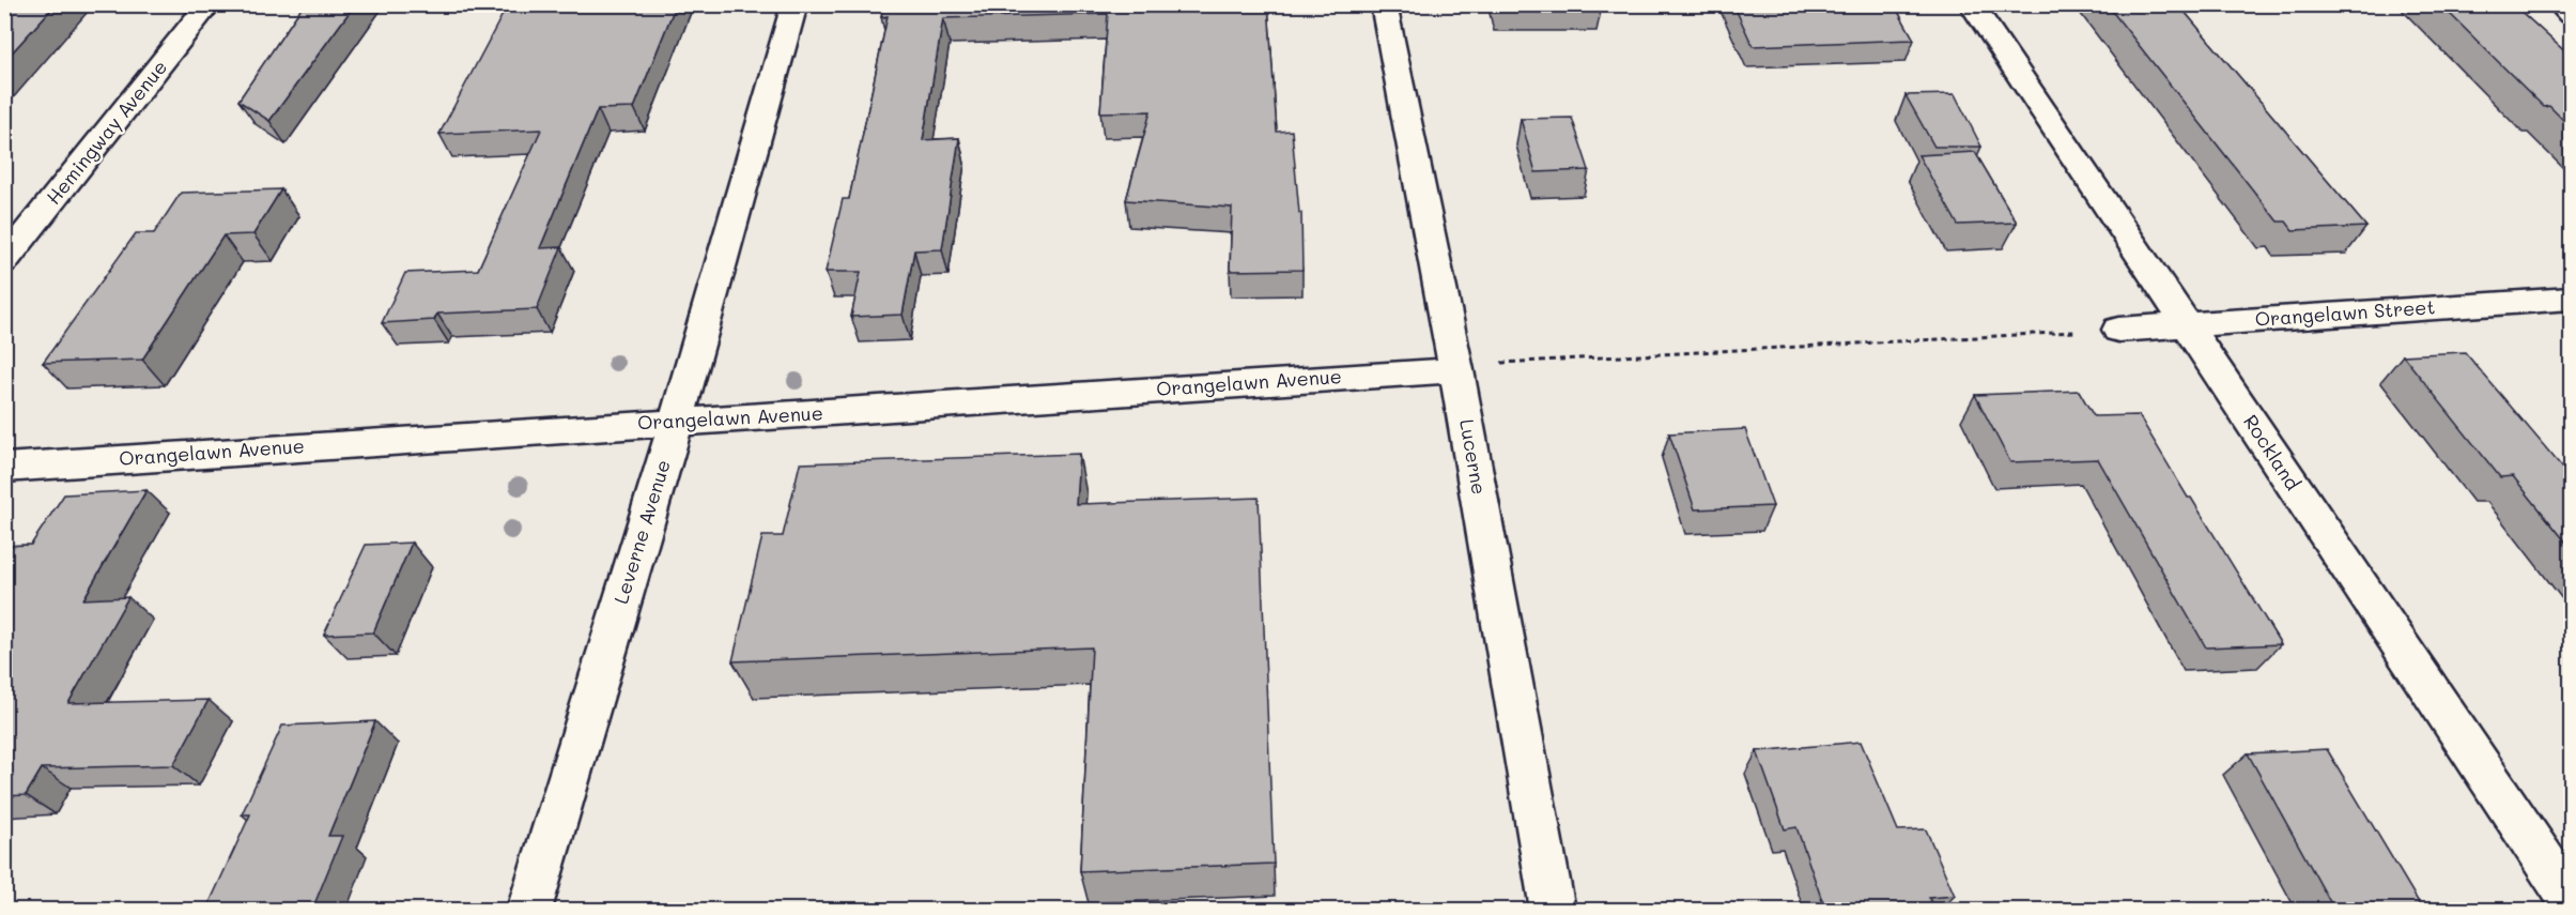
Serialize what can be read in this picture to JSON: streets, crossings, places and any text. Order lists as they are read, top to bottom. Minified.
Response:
{"streets":{"street":["Hemingway Avenue","Orangelawn Street","Orangelawn Avenue","Rockland","Lucerne","Leverne Avenue"]},"crossings":[["Orangelawn Street","Rockland"],["Orangelawn Avenue","Lucerne"],["Orangelawn Avenue","Leverne Avenue"]]}
